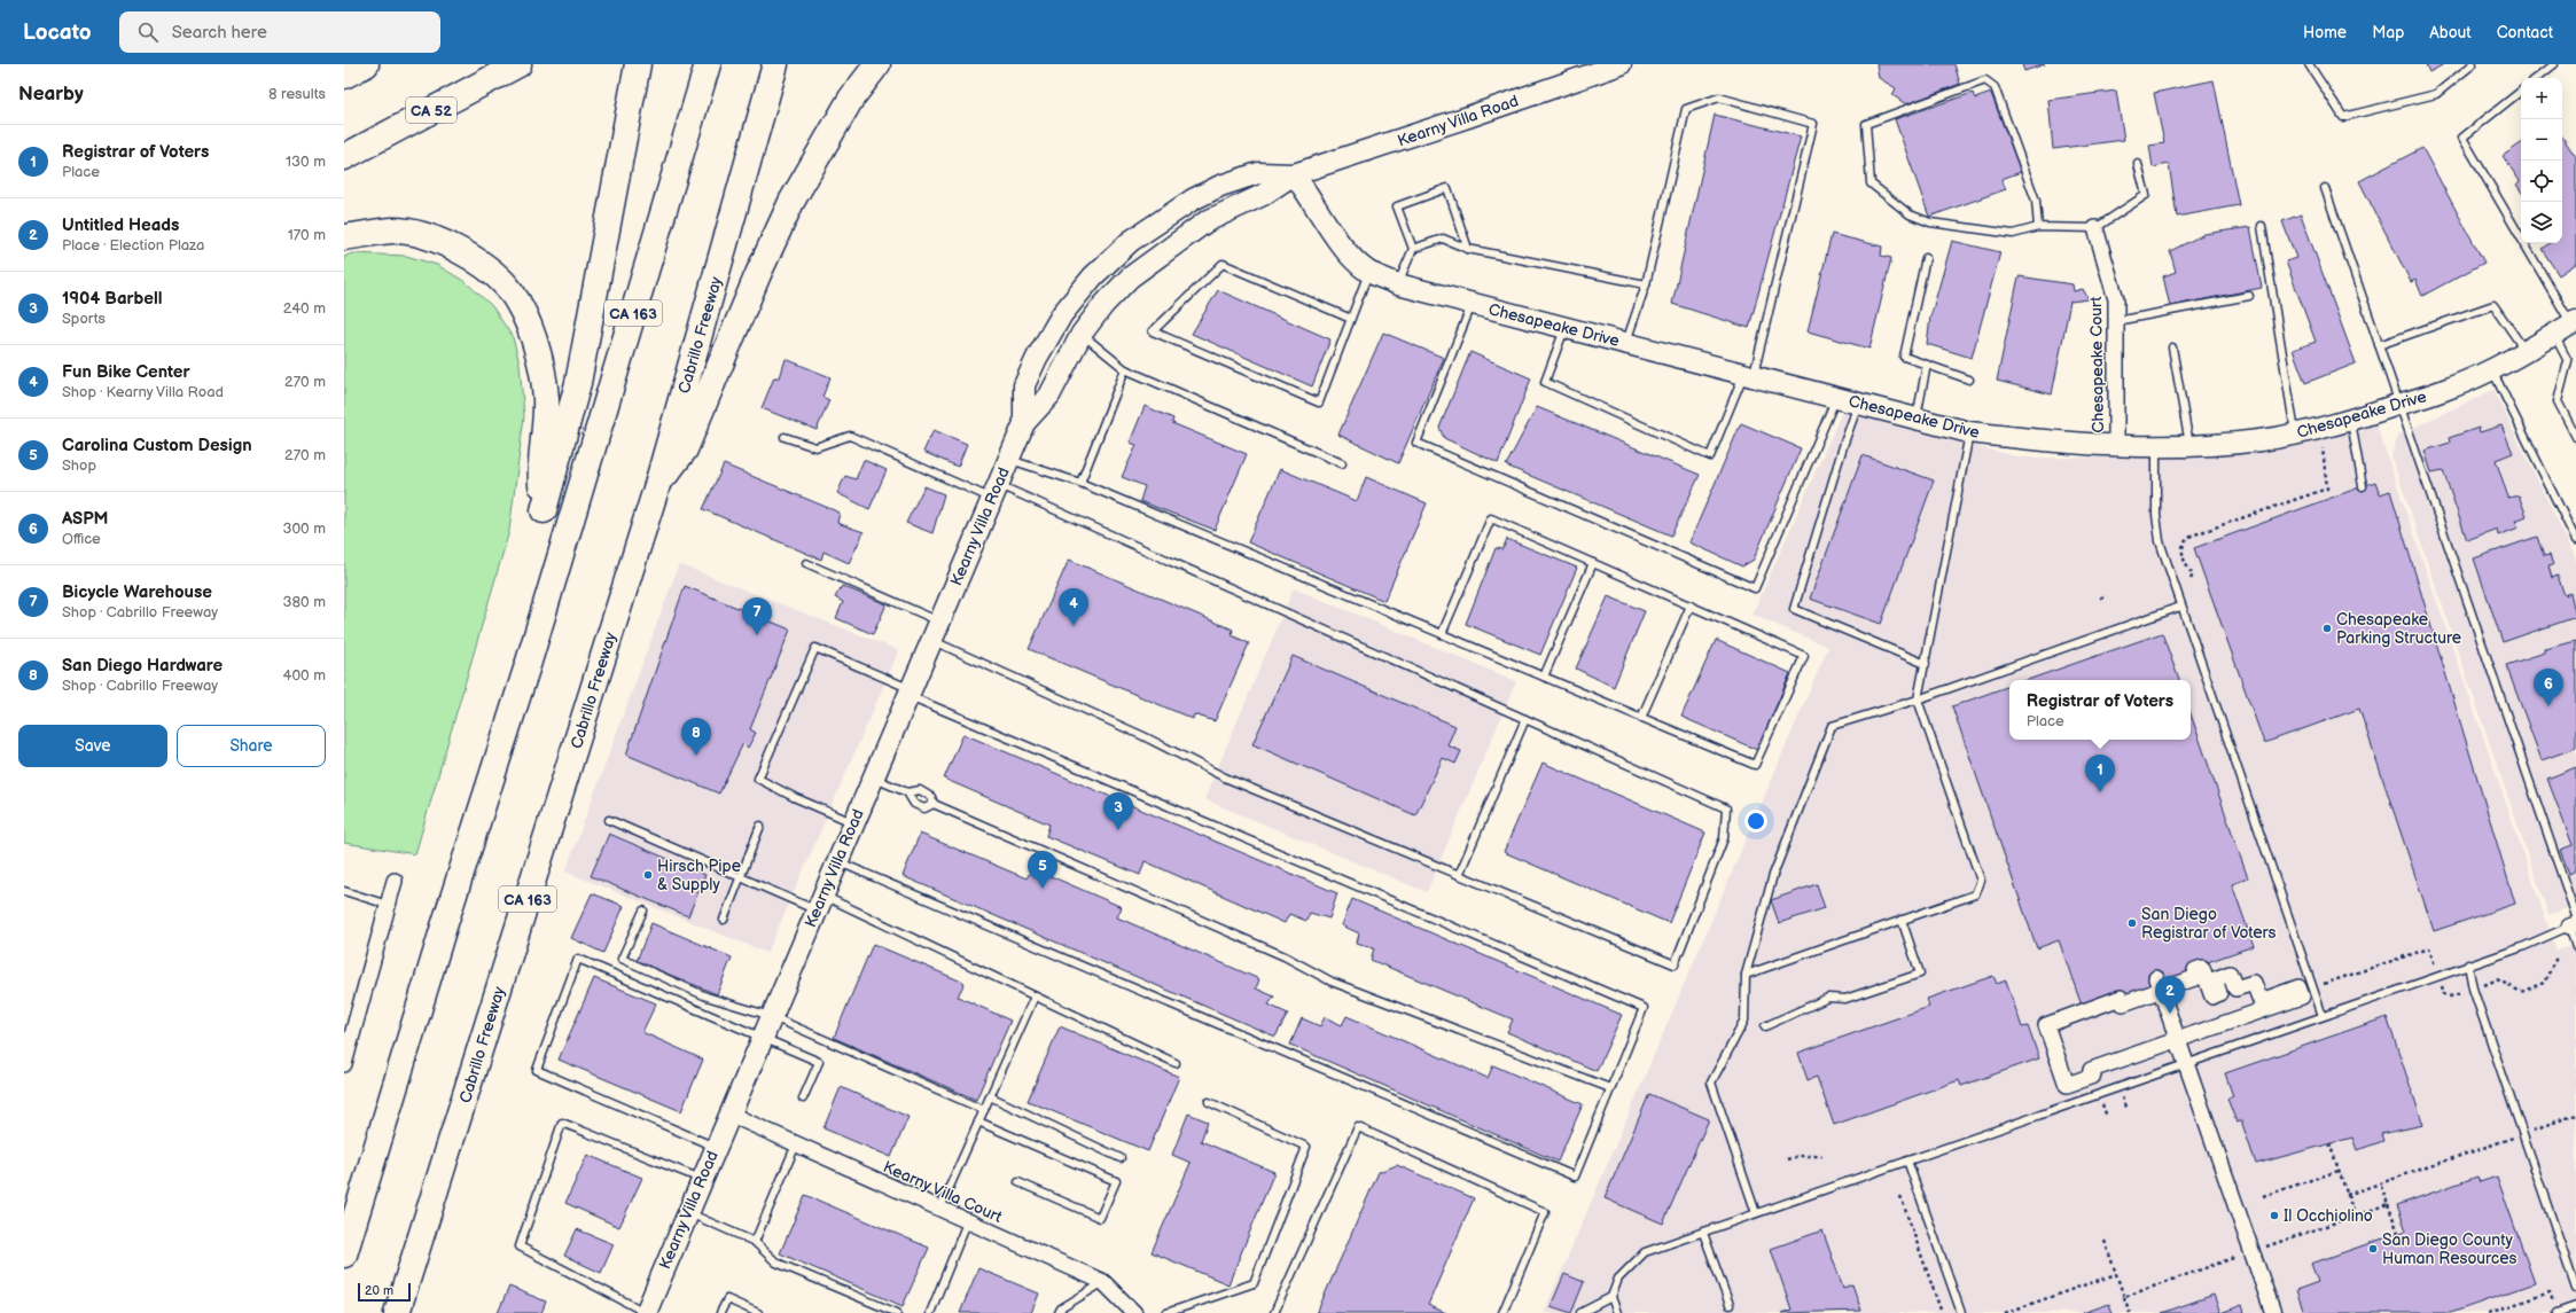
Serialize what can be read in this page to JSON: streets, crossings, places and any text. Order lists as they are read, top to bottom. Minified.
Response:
{"streets":{"highway":["CA 52","CA 163","Cabrillo Freeway"],"main road":["Kearny Villa Road","Chesapeake Drive"],"street":["Chesapeake Court","Kearny Villa Court"]},"crossings":[["Kearny Villa Road","Chesapeake Drive"],["Kearny Villa Road","Kearny Villa Court"],["Chesapeake Drive","Chesapeake Court"]],"places":["Chesapeake Parking Structure","Hirsch Pipe & Supply","San Diego Registrar of Voters","Il Occhiolino","San Diego County Human Resources"],"scale_bar":"20 m","page":{"header":"Locato","search":"Search here","nav":["Home","Map","About","Contact"],"heading":["Nearby","8 results"],"map_buttons":["+","−"],"list":[{"mark":"1","name":"Registrar of Voters","note":"Place","value":"130 m"},{"mark":"2","name":"Untitled Heads","note":"Place · Election Plaza","value":"170 m"},{"mark":"3","name":"1904 Barbell","note":"Sports","value":"240 m"},{"mark":"4","name":"Fun Bike Center","note":"Shop · Kearny Villa Road","value":"270 m"},{"mark":"5","name":"Carolina Custom Design","note":"Shop","value":"270 m"},{"mark":"6","name":"ASPM","note":"Office","value":"300 m"},{"mark":"7","name":"Bicycle Warehouse","note":"Shop · Cabrillo Freeway","value":"380 m"},{"mark":"8","name":"San Diego Hardware","note":"Shop · Cabrillo Freeway","value":"400 m"}],"pins":["4","7","6","8","1","3","5","2"],"popup":["Registrar of Voters","Place"],"buttons":["Save","Share"],"scale":"20 m"}}
